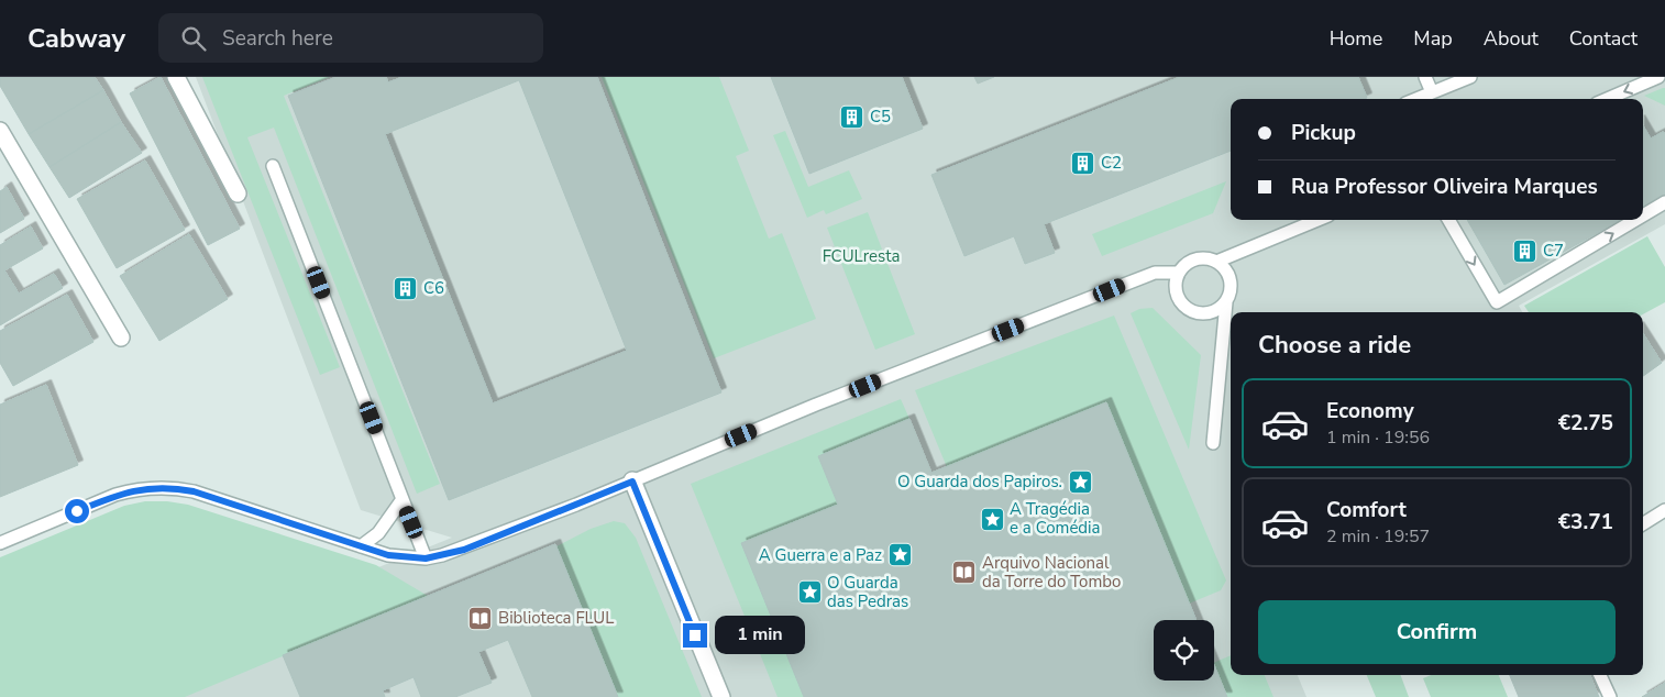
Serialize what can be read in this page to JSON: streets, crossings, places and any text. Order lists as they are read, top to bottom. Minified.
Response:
{"parks":["FCULresta"],"places":{"building":["C5","C2","C7","C6"],"place":["O Guarda dos Papiros.","A Tragédia e a Comédia","A Guerra e a Paz","O Guarda das Pedras"],"library":["Arquivo Nacional da Torre do Tombo","Biblioteca FLUL"]},"page":{"header":"Cabway","search":"Search here","nav":["Home","Map","About","Contact"],"banner":["Pickup","Rua Professor Oliveira Marques"],"heading":"Choose a ride","list":[{"name":"Economy","note":"1 min · 19:56","value":"€2.75"},{"name":"Comfort","note":"2 min · 19:57","value":"€3.71"}],"buttons":"Confirm","bubble":"1 min"}}
